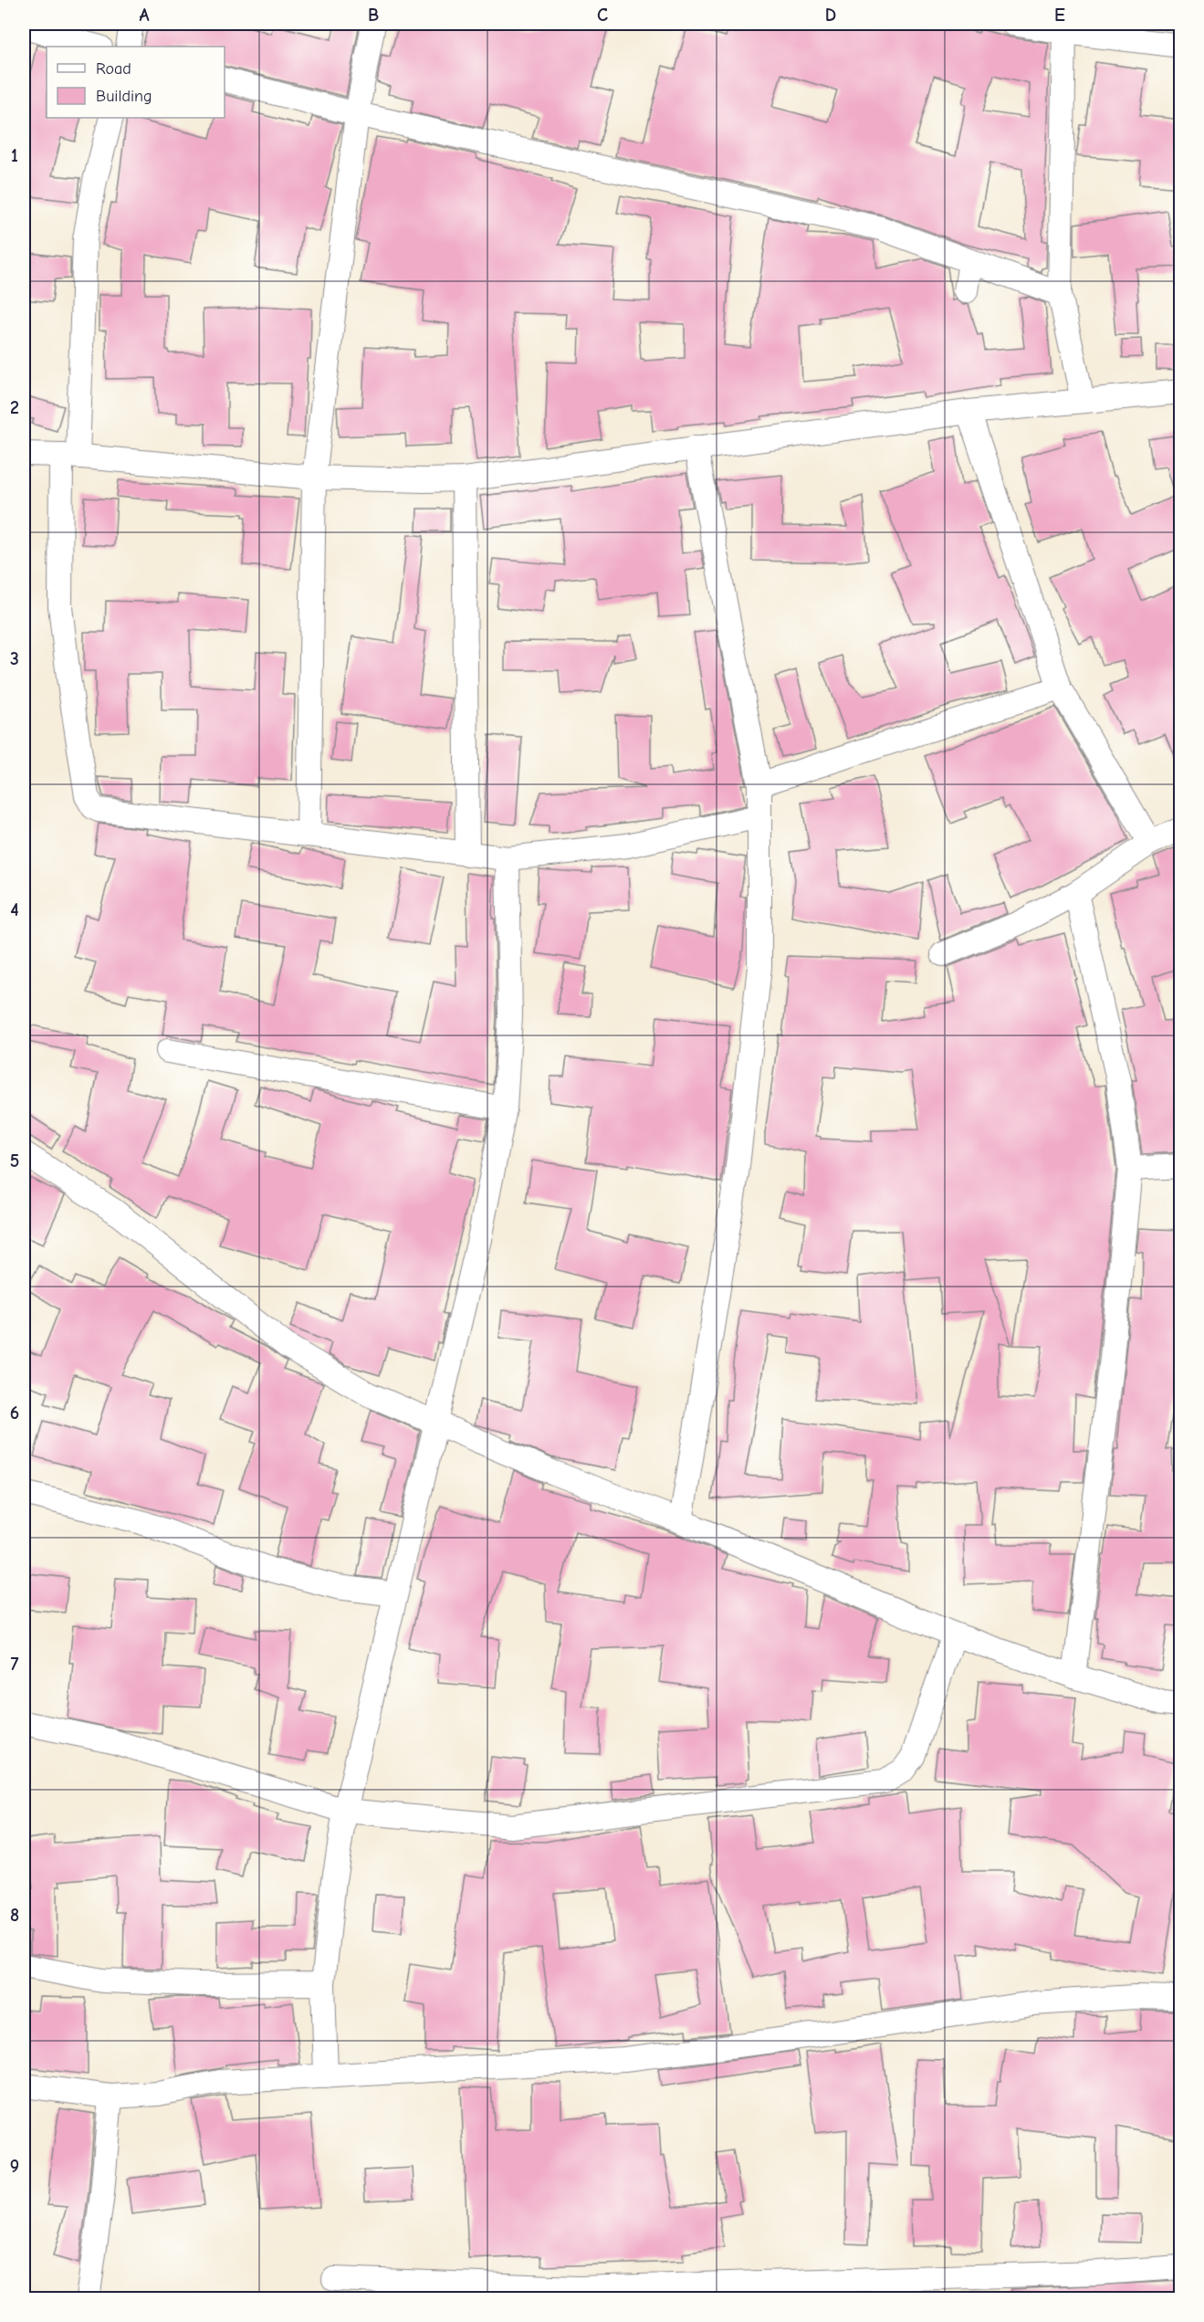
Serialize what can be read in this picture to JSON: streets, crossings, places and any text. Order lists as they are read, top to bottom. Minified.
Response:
{"legend":["Road","Building"],"grid":{"columns":["A","B","C","D","E"],"rows":["1","2","3","4","5","6","7","8","9"]}}
